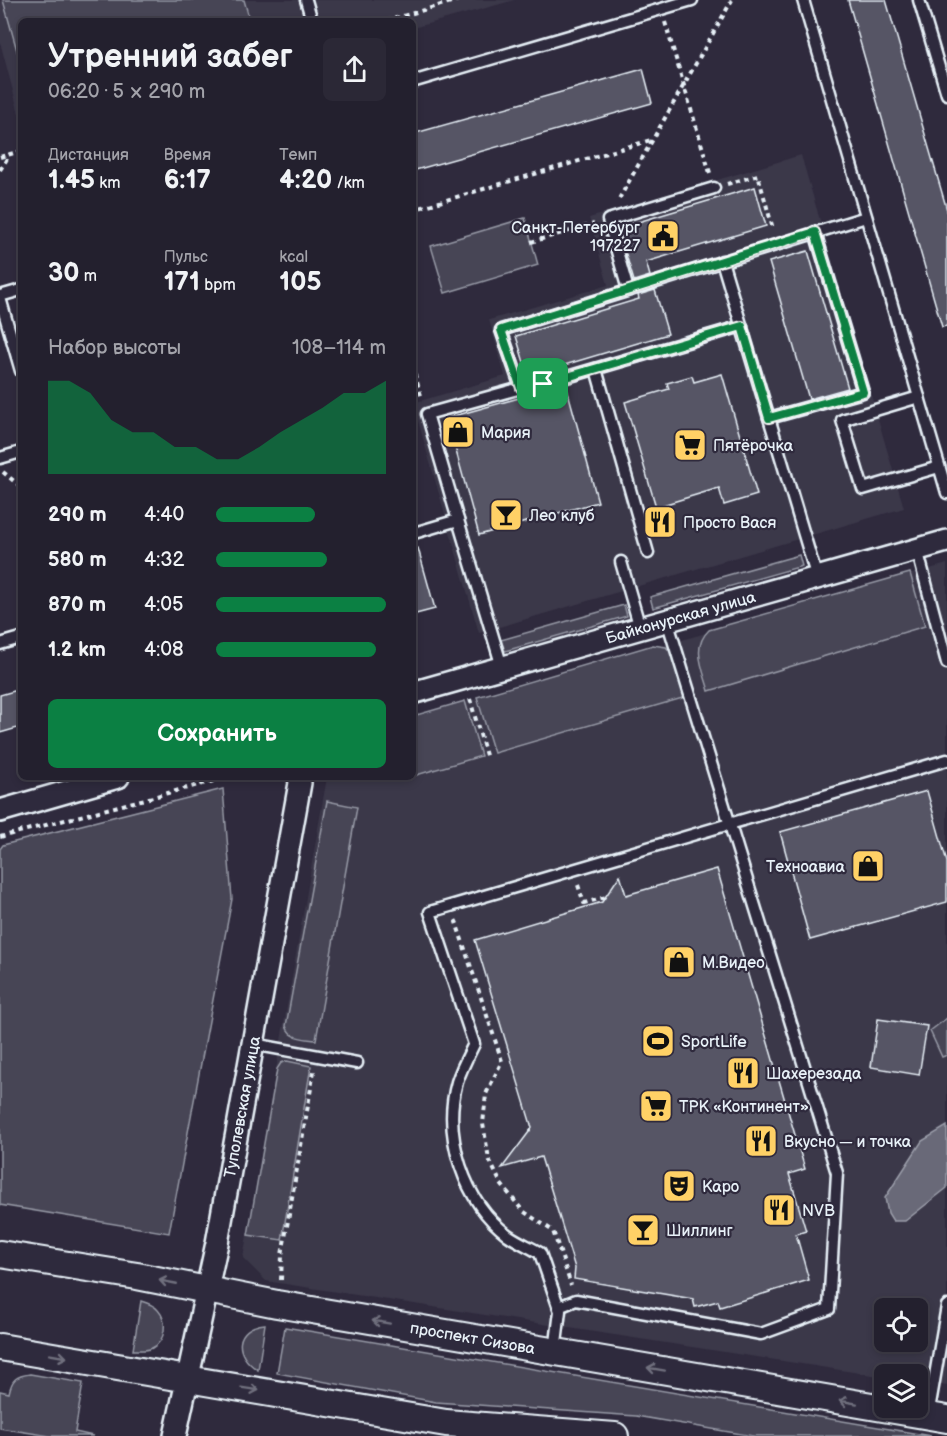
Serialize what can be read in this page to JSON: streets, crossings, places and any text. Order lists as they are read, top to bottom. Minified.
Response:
{"streets":{"street":["Байконурская улица","Туполевская улица","проспект Сизова"]},"crossings":[["Туполевская улица","проспект Сизова"]],"places":{"public building":["Санкт-Петербург 197227"],"shop":["Мария","Техноавиа","М.Видео"],"supermarket":["Пятёрочка","ТРК «Континент»"],"bar":["Лео клуб","Шиллинг"],"restaurant":["Просто Вася","Шахерезада","Вкусно — и точка","NVB"],"sports":["SportLife"],"theatre":["Каро"]},"page":{"heading":["Утренний забег","06:20 · 5 × 290 m"],"stats":[["Дистанция","1.45 km"],["Время","6:17"],["Темп","4:20 /km"],["30 m"],["Пульс","171 bpm"],["kcal","105"]],"chart":["Набор высоты","108–114 m"],"list":[{"name":"290 m","note":"4:40"},{"name":"580 m","note":"4:32"},{"name":"870 m","note":"4:05"},{"name":"1.2 km","note":"4:08"}],"buttons":"Сохранить"}}
